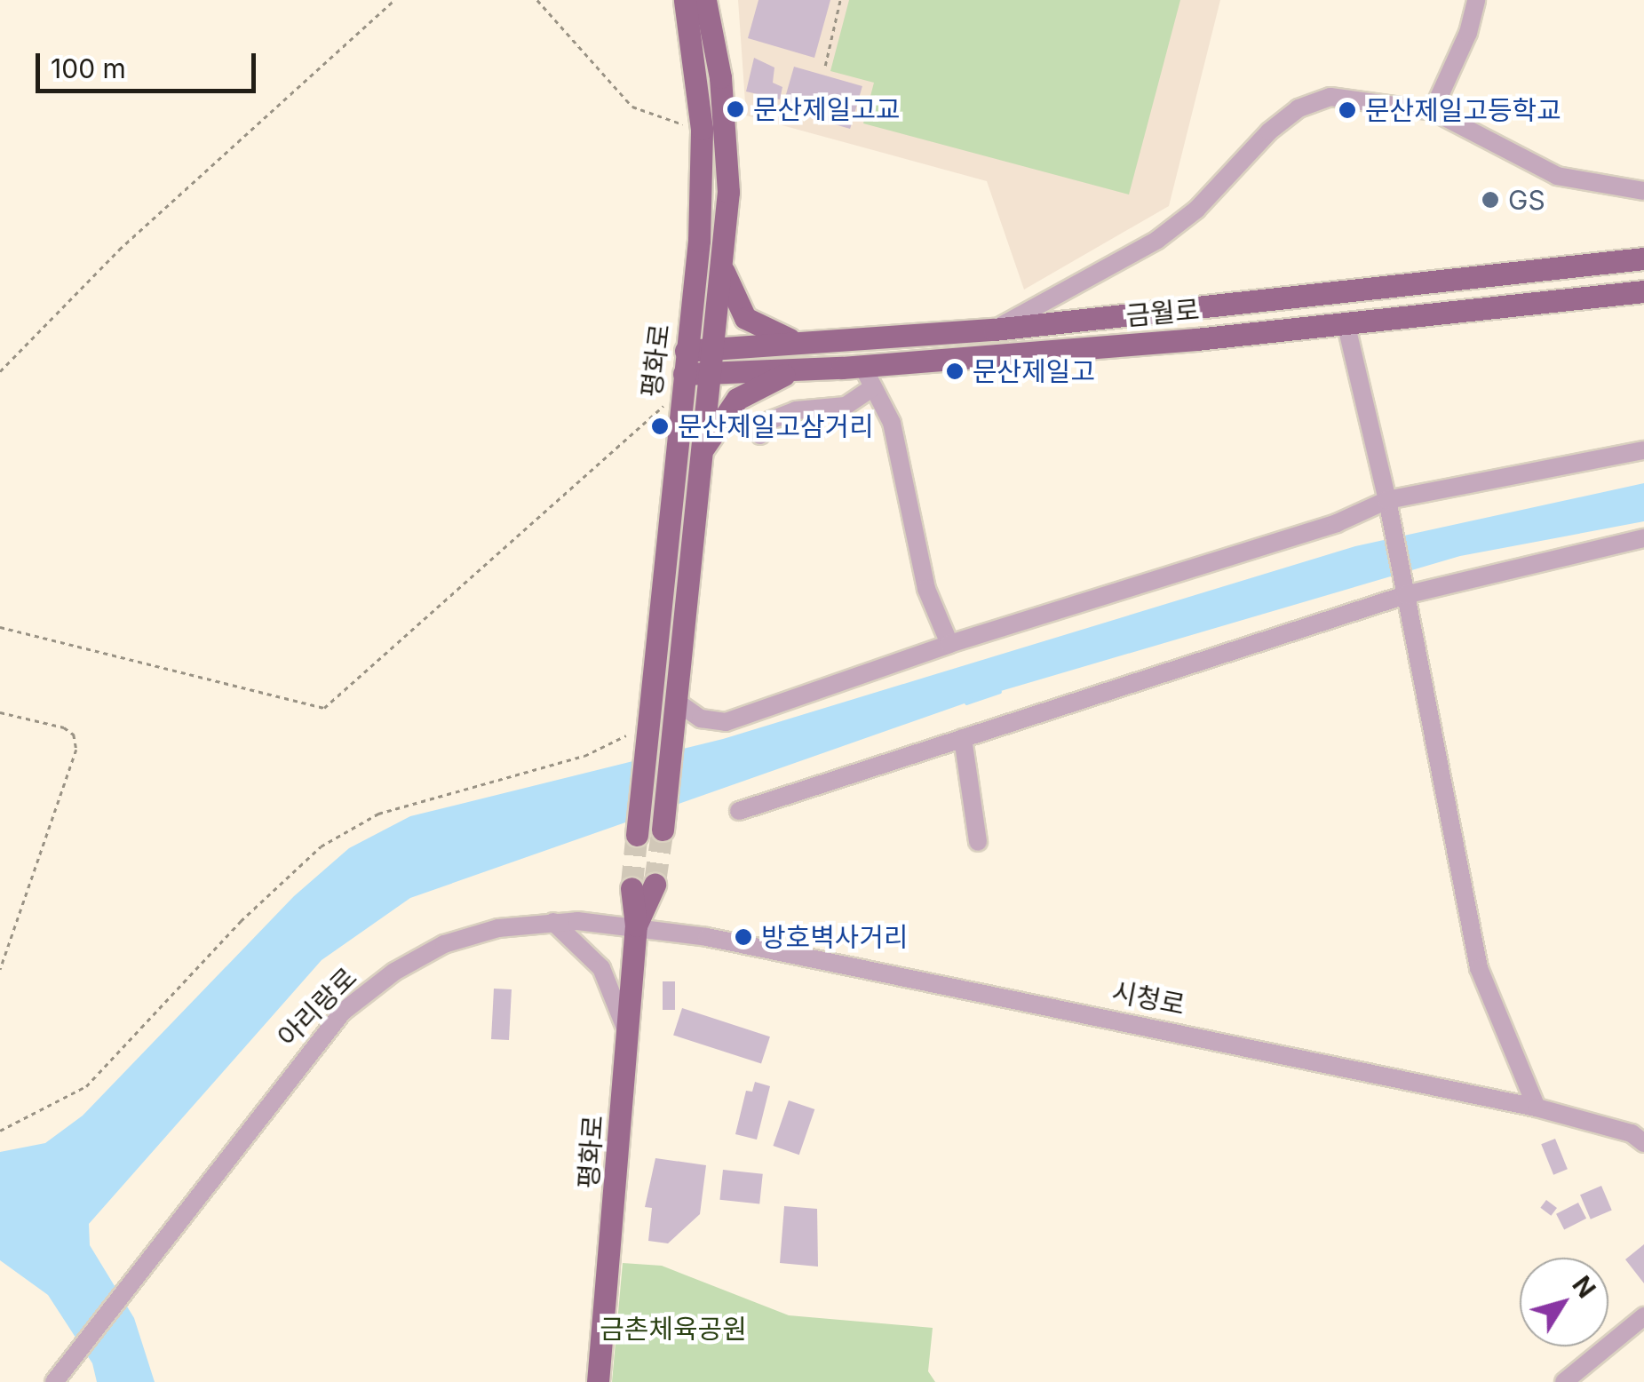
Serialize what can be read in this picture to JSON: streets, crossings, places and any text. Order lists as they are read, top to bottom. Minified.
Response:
{"streets":{"main road":["금월로","평화로"],"street":["시청로","아리랑로"]},"crossings":[["금월로","평화로"],["평화로","시청로"],["평화로","아리랑로"],["시청로","아리랑로"]],"parks":["금촌체육공원"],"places":["문산제일고교","문산제일고등학교","GS","문산제일고","문산제일고삼거리","방호벽사거리"],"scale_bar":"100 m","north":"top right"}
